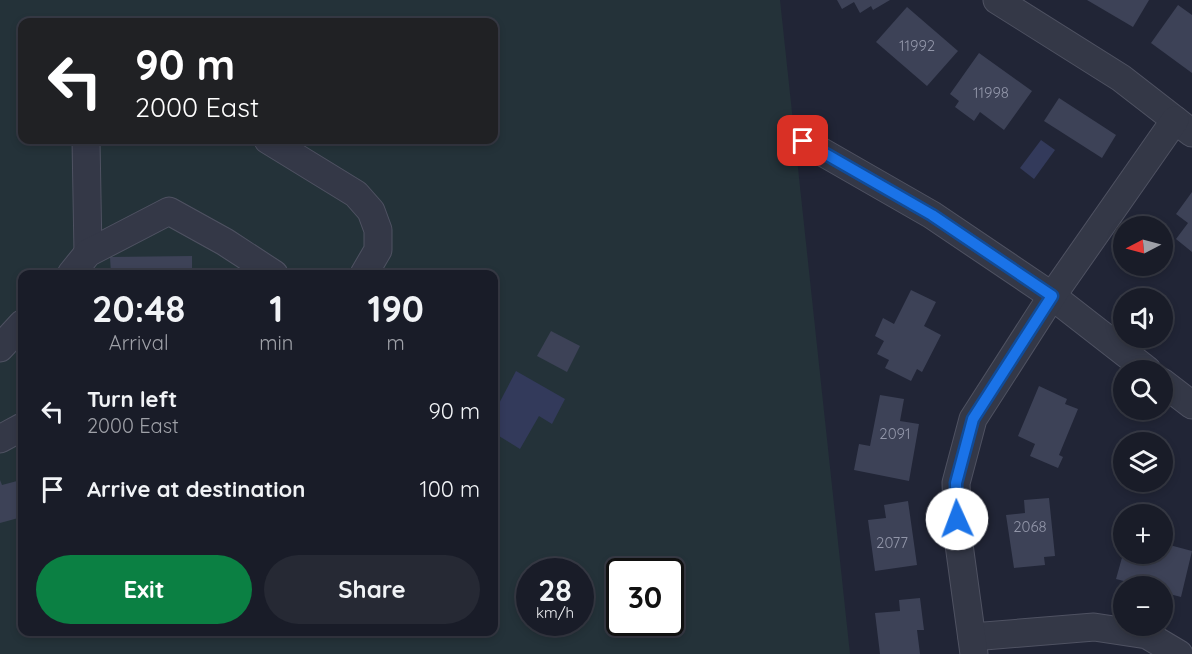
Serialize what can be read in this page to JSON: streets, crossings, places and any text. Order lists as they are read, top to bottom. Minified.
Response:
{"house_numbers":["11992","11998","2091","2068","2077"],"north":"left","page":{"turn":["90 m","2000 East"],"map_buttons":["+","−"],"eta":["20:48","Arrival","1","min","190","m"],"list":[{"name":"Turn left","note":"2000 East","value":"90 m"},{"name":"Arrive at destination","value":"100 m"}],"buttons":["Exit","Share"],"speed":"28 km/h","limit":"30"}}
